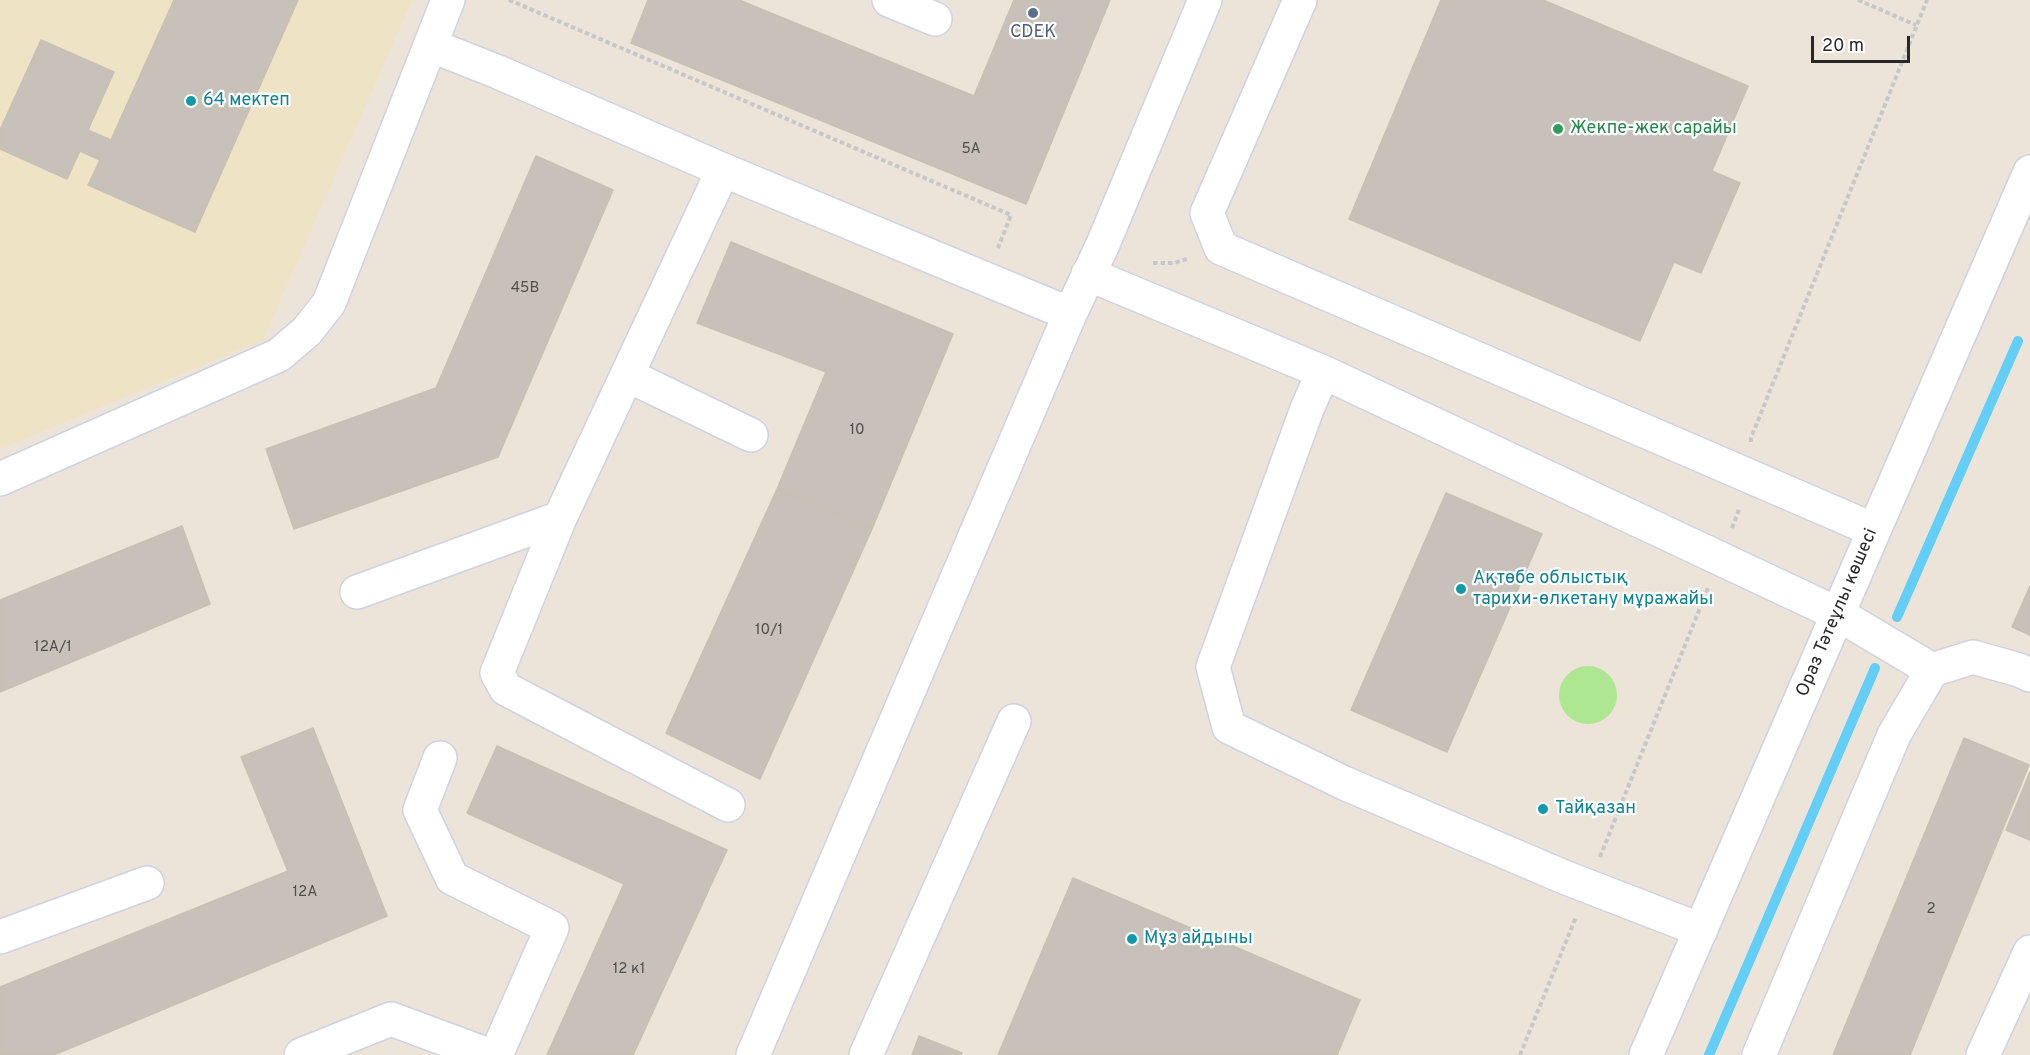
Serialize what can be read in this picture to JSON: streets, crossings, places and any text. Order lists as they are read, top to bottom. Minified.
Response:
{"streets":{"street":["Ораз Тәтеұлы көшесі"]},"places":["CDEK","64 мектеп","Жекпе-жек сарайы","Ақтөбе облыстық тарихи-өлкетану мұражайы","Тайқазан","Мұз айдыны"],"house_numbers":["5А","45В","10","10/1","12А/1","12А","2","12 к1"],"scale_bar":"20 m"}
